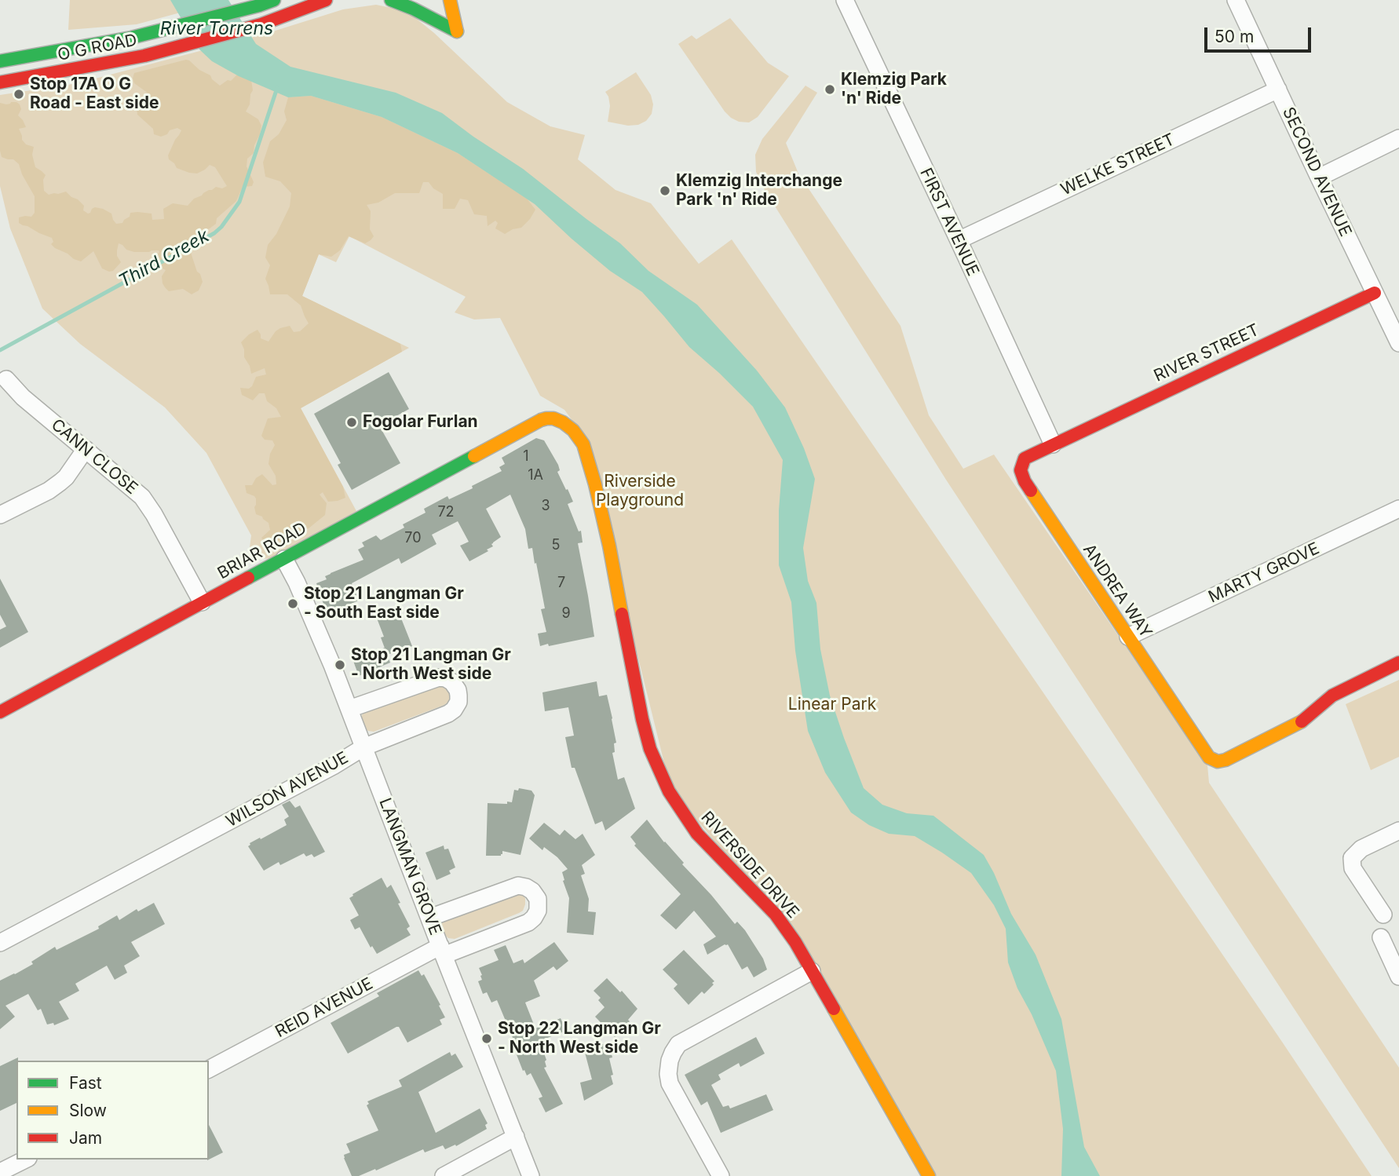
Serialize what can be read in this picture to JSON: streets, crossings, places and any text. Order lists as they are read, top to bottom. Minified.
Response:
{"streets":{"street":["O G ROAD","WELKE STREET","SECOND AVENUE","FIRST AVENUE","RIVER STREET","CANN CLOSE","BRIAR ROAD","MARTY GROVE","ANDREA WAY","WILSON AVENUE","RIVERSIDE DRIVE","LANGMAN GROVE","REID AVENUE"]},"crossings":[["WELKE STREET","SECOND AVENUE"],["WELKE STREET","FIRST AVENUE"],["SECOND AVENUE","RIVER STREET"],["FIRST AVENUE","RIVER STREET"],["FIRST AVENUE","ANDREA WAY"],["RIVER STREET","ANDREA WAY"],["CANN CLOSE","BRIAR ROAD"],["BRIAR ROAD","RIVERSIDE DRIVE"],["BRIAR ROAD","LANGMAN GROVE"],["MARTY GROVE","ANDREA WAY"],["WILSON AVENUE","LANGMAN GROVE"],["LANGMAN GROVE","REID AVENUE"]],"water":["River Torrens","Third Creek"],"parks":["Riverside Playground","Linear Park"],"places":["Klemzig Park 'n' Ride","Stop 17A O G Road - East side","Klemzig Interchange Park 'n' Ride","Fogolar Furlan","Stop 21 Langman Gr - South East side","Stop 21 Langman Gr - North West side","Stop 22 Langman Gr - North West side"],"house_numbers":["1","1A","3","72","70","5","7","9"],"legend":["Fast","Slow","Jam"],"scale_bar":"50 m"}
